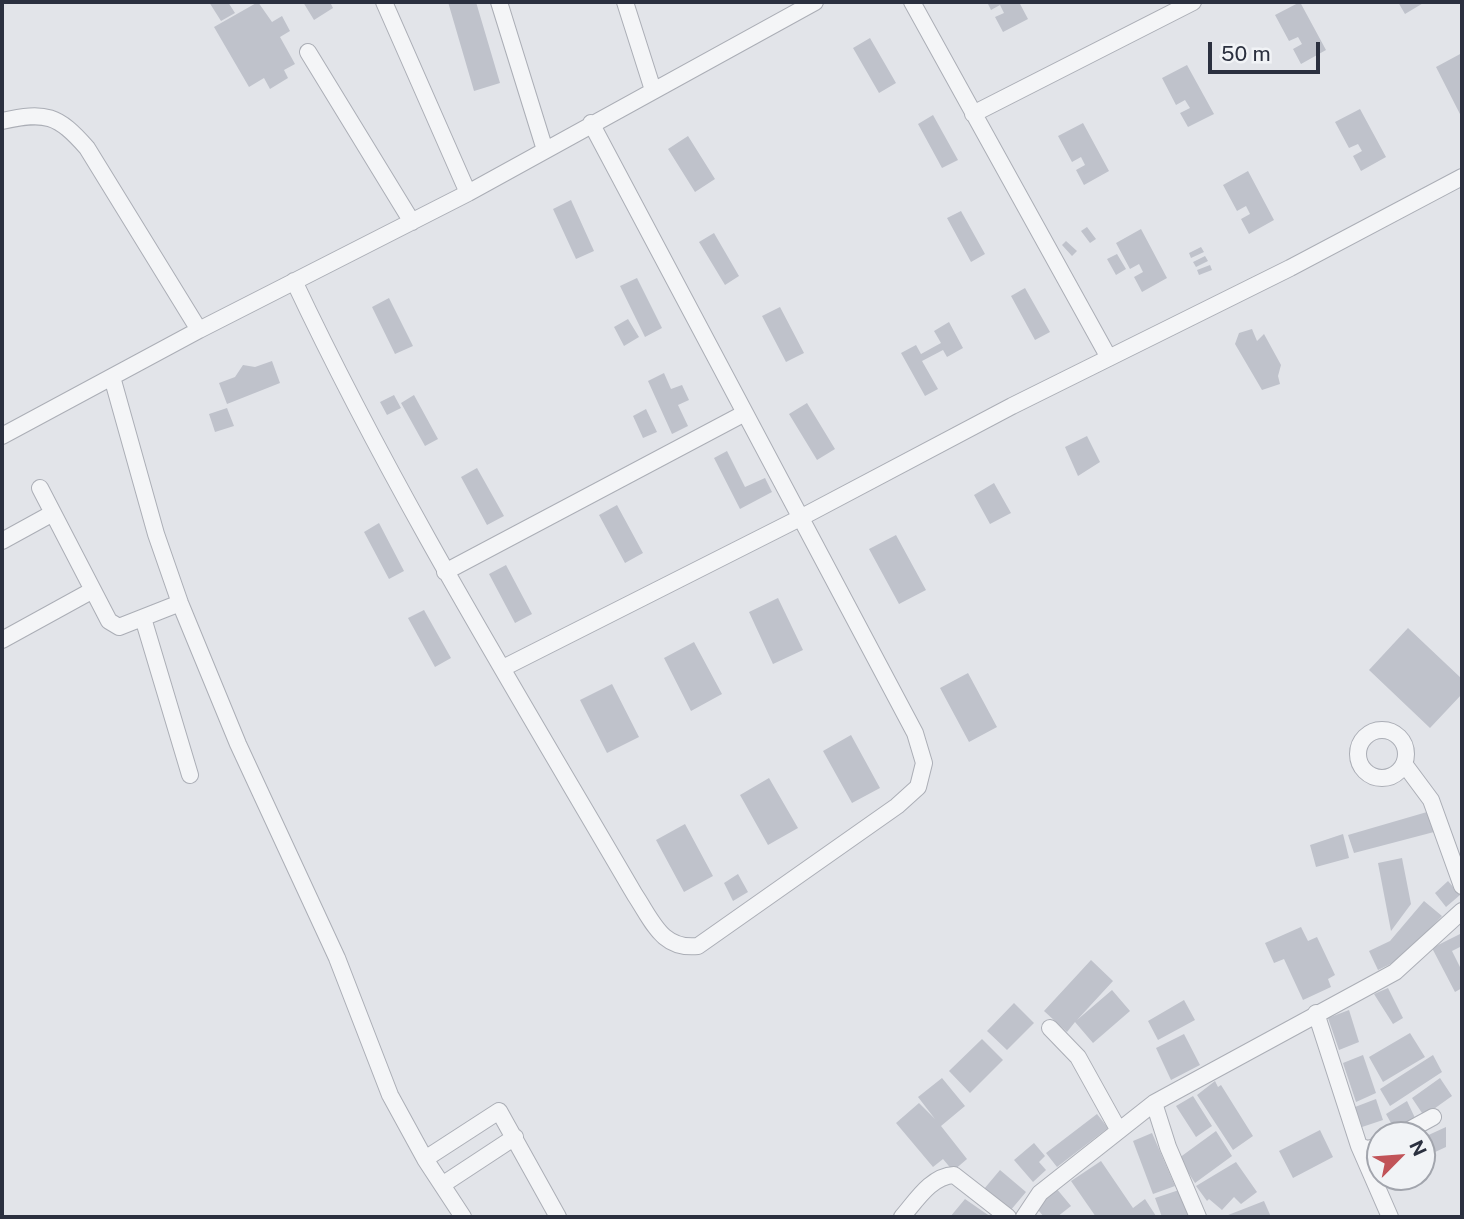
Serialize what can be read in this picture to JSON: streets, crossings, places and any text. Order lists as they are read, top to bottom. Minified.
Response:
{"scale_bar":"50 m","north":"top right"}
